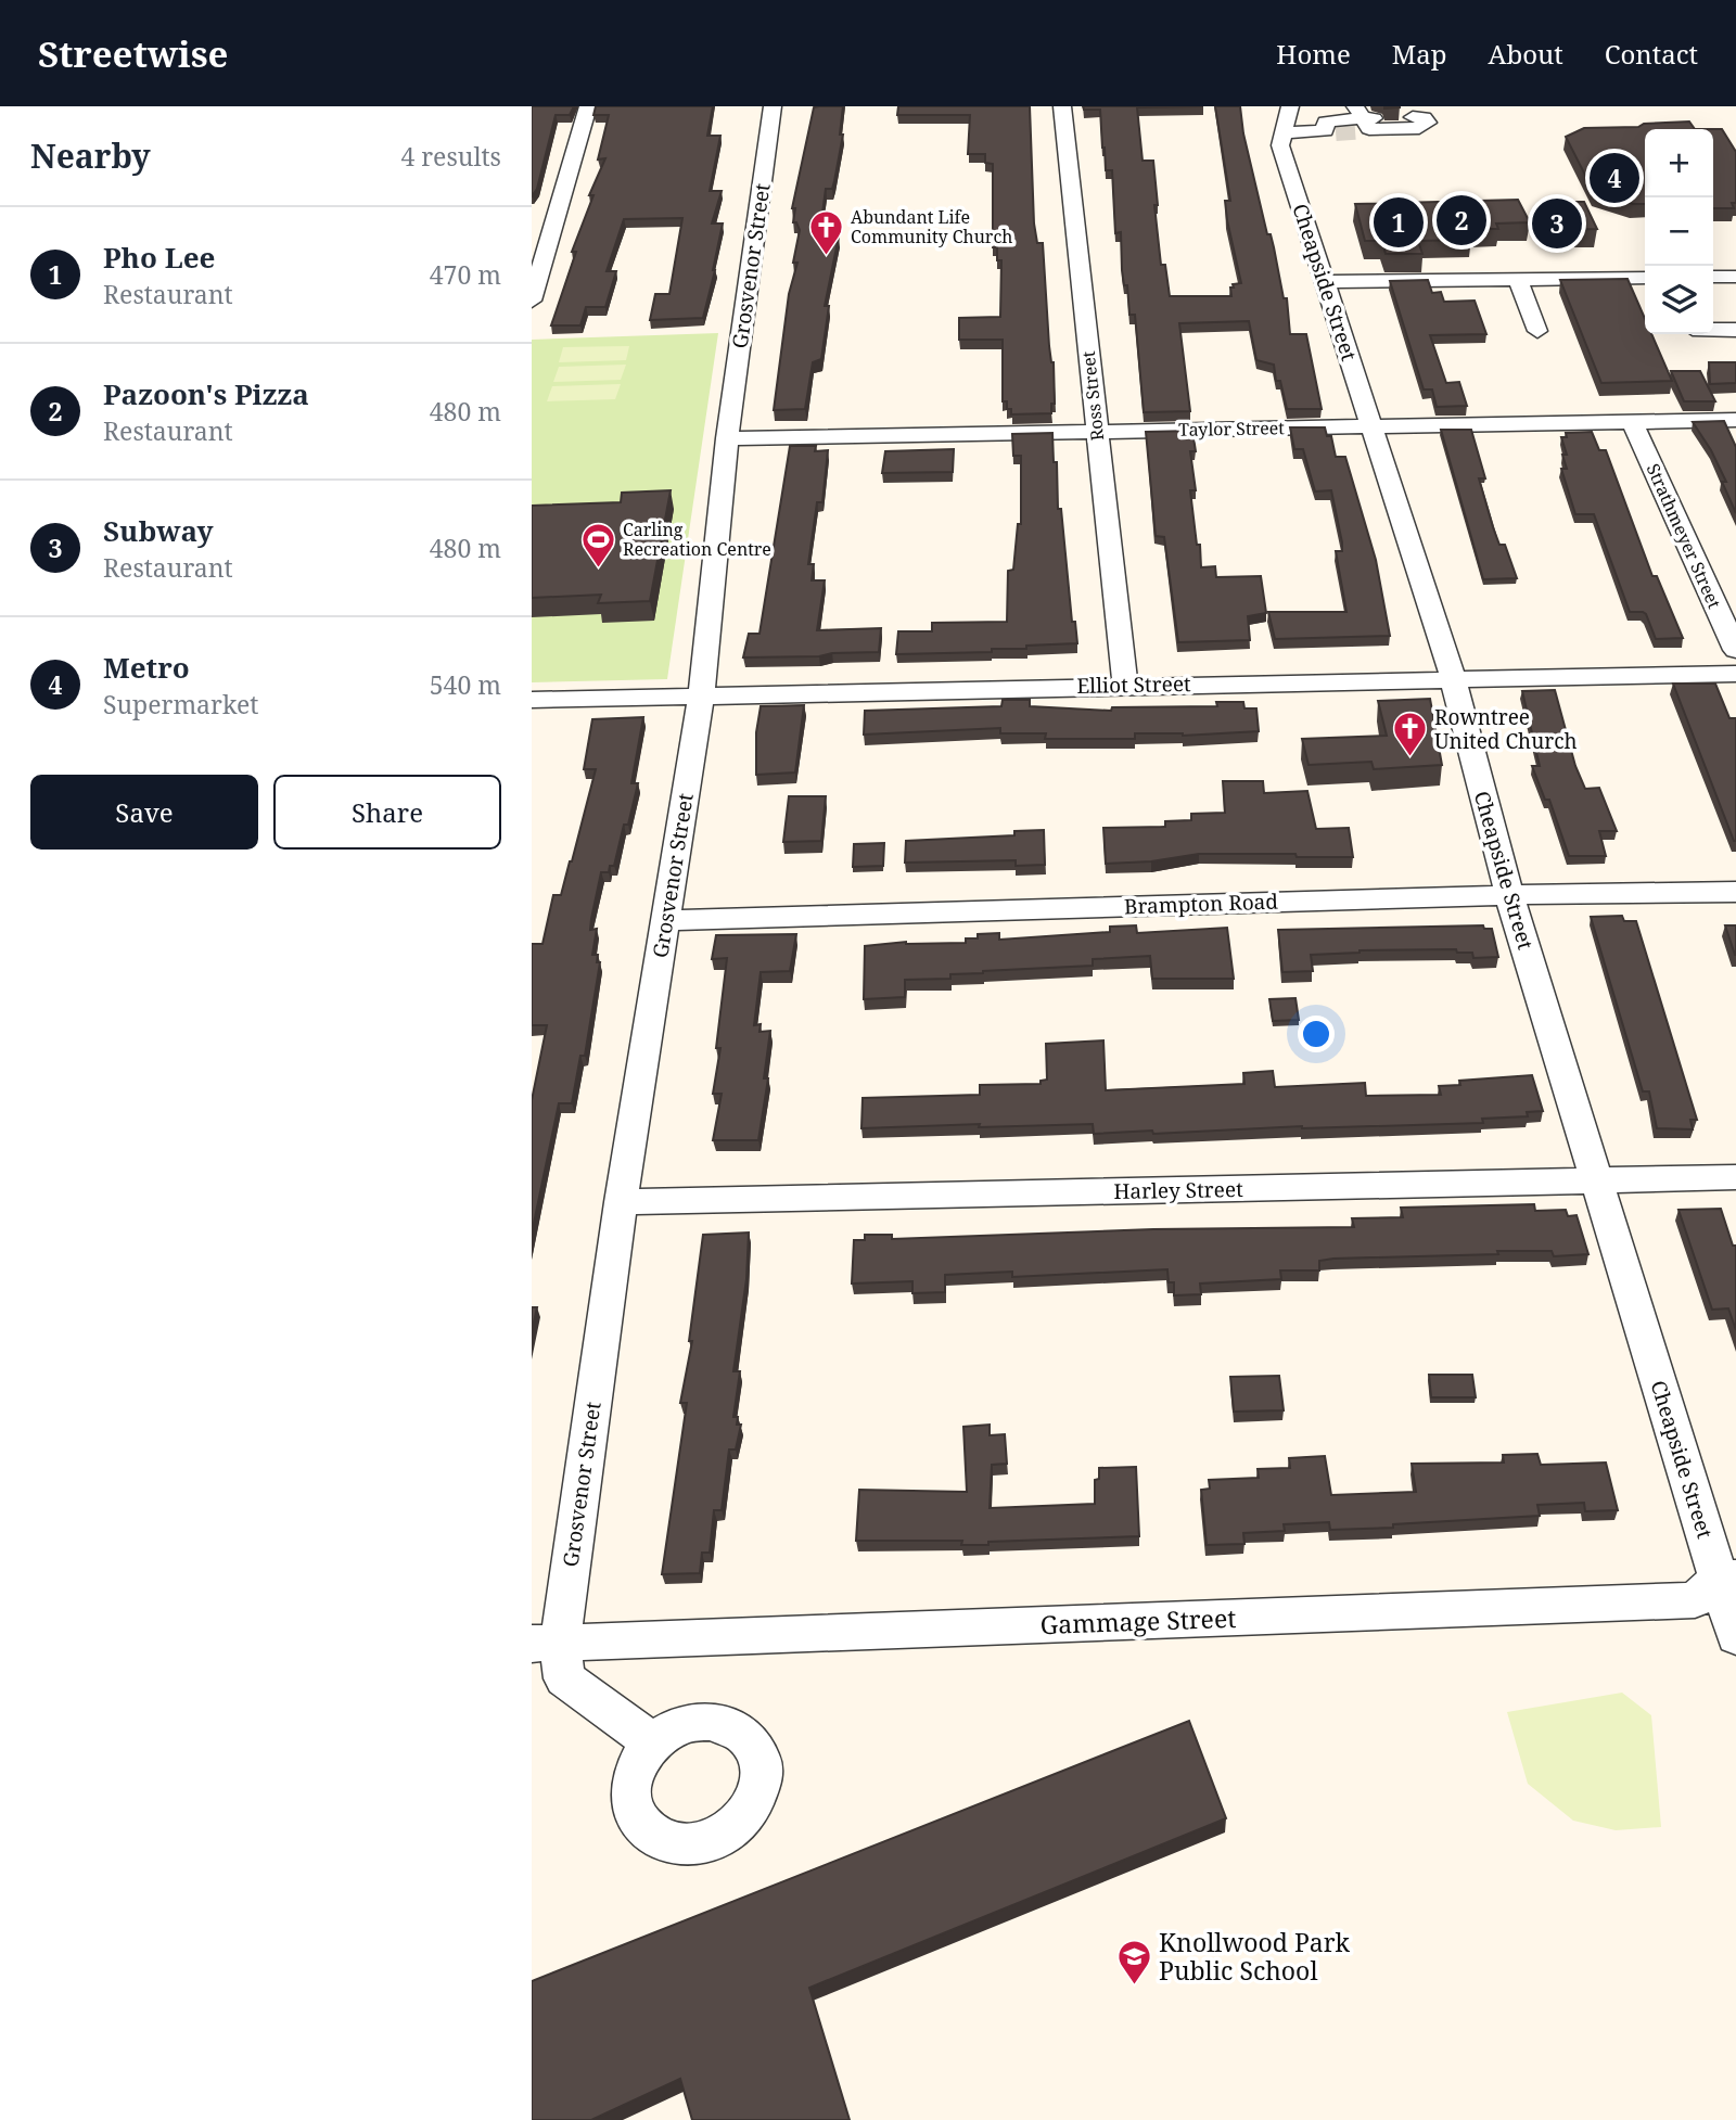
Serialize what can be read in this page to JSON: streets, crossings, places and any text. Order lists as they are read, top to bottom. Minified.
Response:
{"streets":{"street":["Grosvenor Street","Cheapside Street","Ross Street","Taylor Street","Strathmeyer Street","Elliot Street","Brampton Road","Harley Street","Gammage Street"]},"crossings":[["Grosvenor Street","Taylor Street"],["Grosvenor Street","Elliot Street"],["Grosvenor Street","Brampton Road"],["Grosvenor Street","Harley Street"],["Grosvenor Street","Gammage Street"],["Cheapside Street","Taylor Street"],["Cheapside Street","Elliot Street"],["Cheapside Street","Brampton Road"],["Cheapside Street","Harley Street"],["Cheapside Street","Gammage Street"],["Ross Street","Taylor Street"],["Ross Street","Elliot Street"],["Taylor Street","Strathmeyer Street"]],"places":{"church":["Abundant Life Community Church","Rowntree United Church"],"sports":["Carling Recreation Centre"],"school or university":["Knollwood Park Public School"]},"page":{"header":"Streetwise","nav":["Home","Map","About","Contact"],"heading":["Nearby","4 results"],"map_buttons":["+","−"],"pins":["4","2","1","3"],"list":[{"mark":"1","name":"Pho Lee","note":"Restaurant","value":"470 m"},{"mark":"2","name":"Pazoon's Pizza","note":"Restaurant","value":"480 m"},{"mark":"3","name":"Subway","note":"Restaurant","value":"480 m"},{"mark":"4","name":"Metro","note":"Supermarket","value":"540 m"}],"buttons":["Save","Share"]}}
